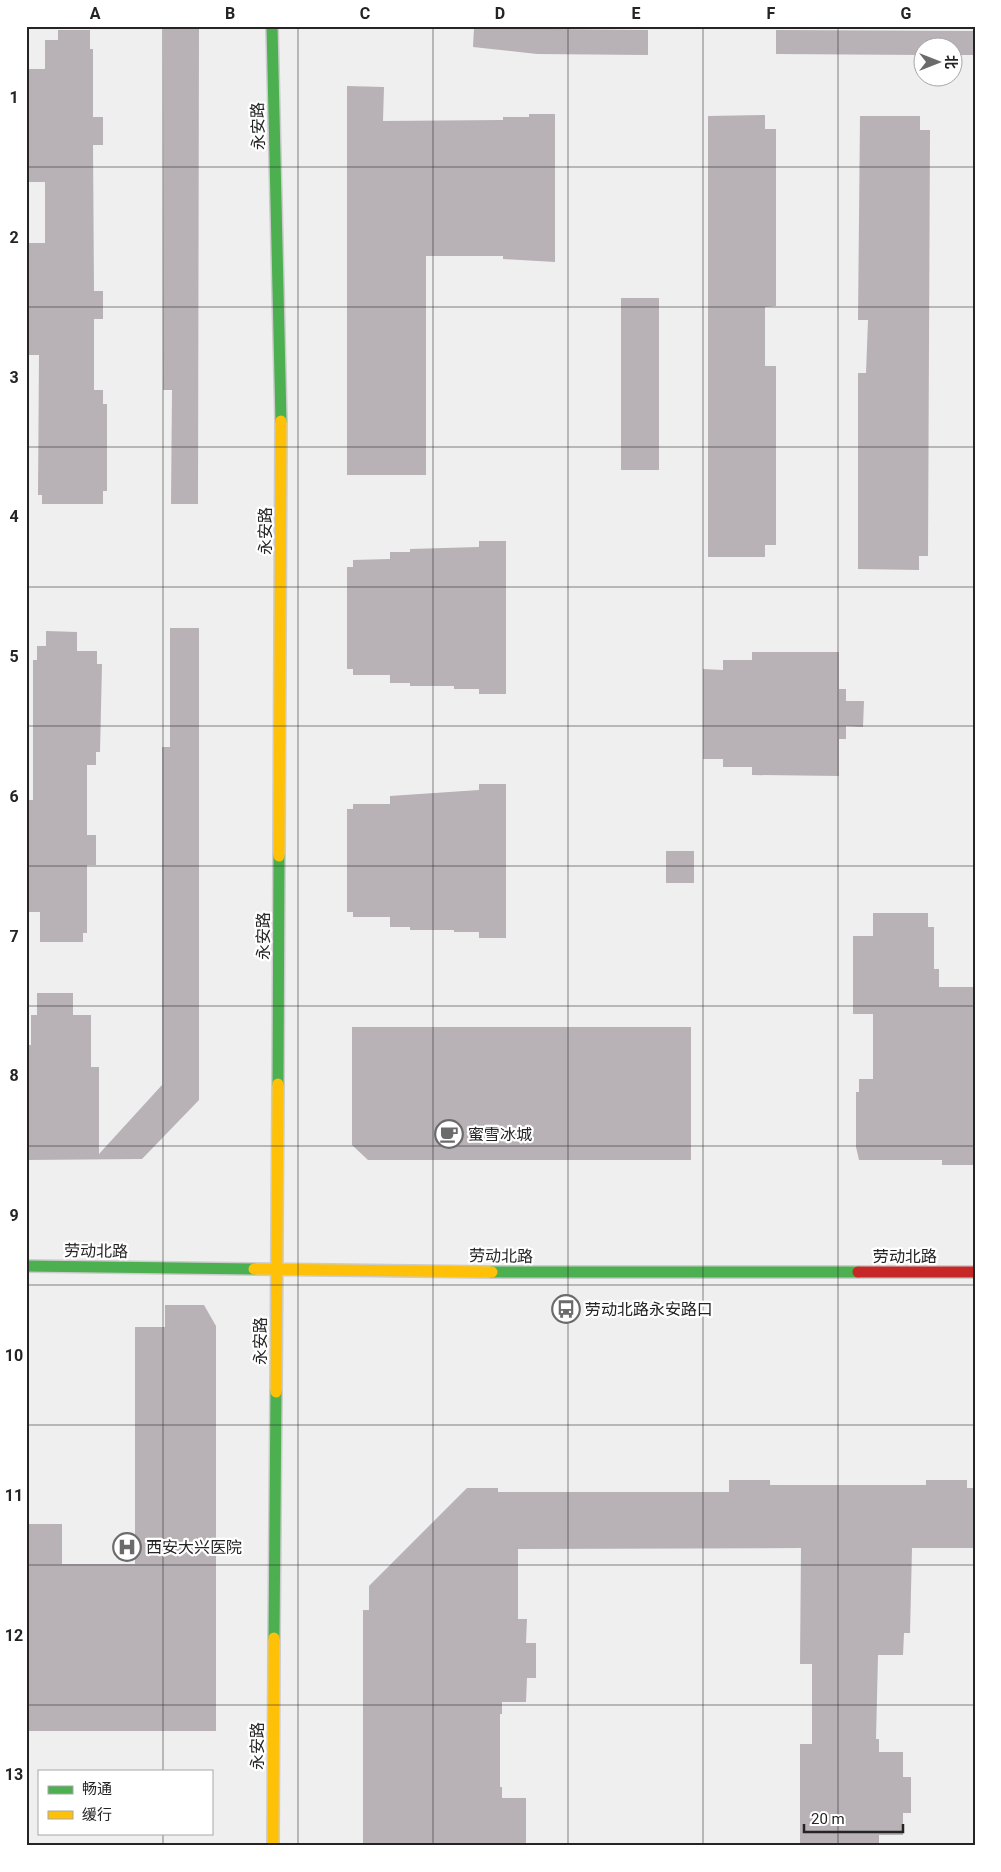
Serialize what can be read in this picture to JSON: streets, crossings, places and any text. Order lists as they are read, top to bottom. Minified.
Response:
{"streets":{"street":["永安路","劳动北路"]},"crossings":[["永安路","劳动北路"]],"places":{"cafe":["蜜雪冰城"],"bus stop":["劳动北路永安路口"],"hospital":["西安大兴医院"]},"legend":["畅通","缓行"],"scale_bar":"20 m","north":"right","grid":{"columns":["A","B","C","D","E","F","G"],"rows":["1","2","3","4","5","6","7","8","9","10","11","12","13"]}}
